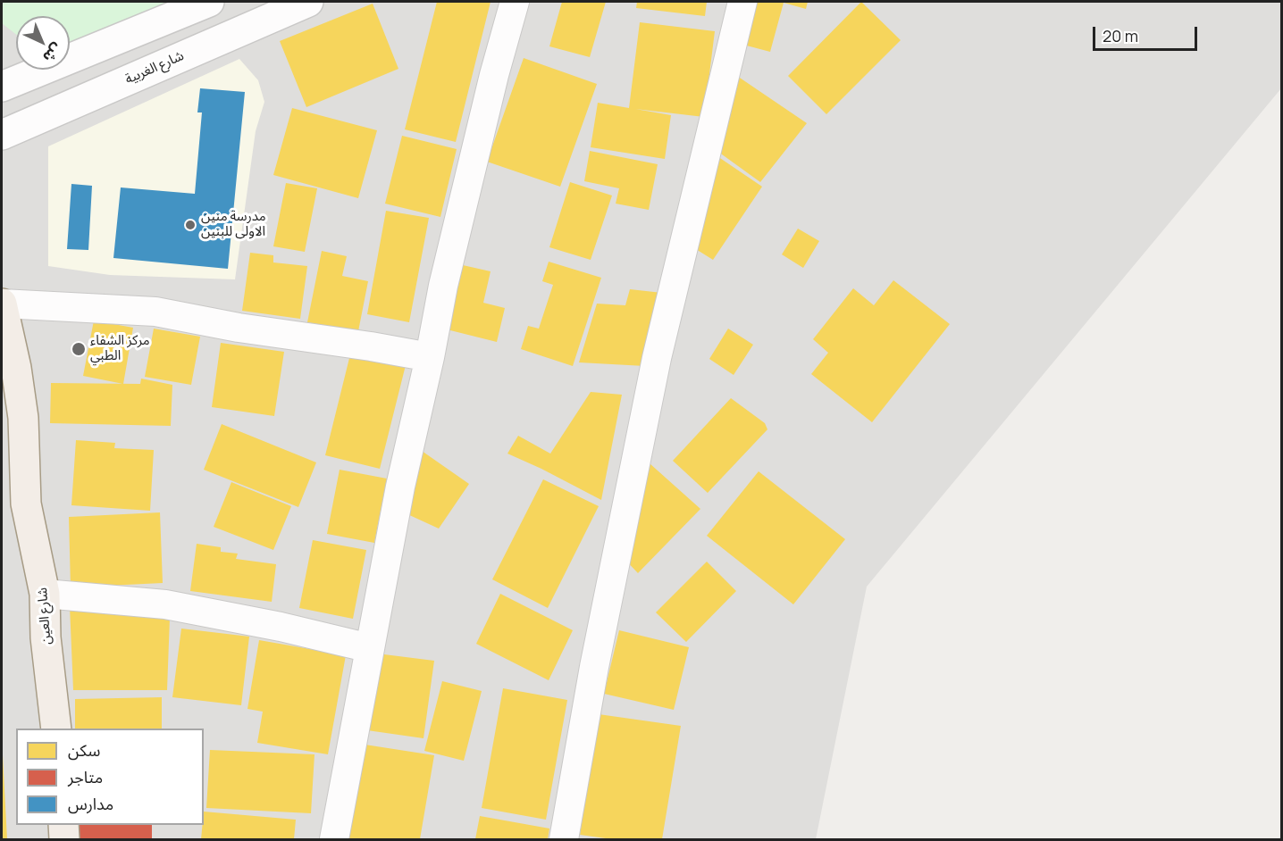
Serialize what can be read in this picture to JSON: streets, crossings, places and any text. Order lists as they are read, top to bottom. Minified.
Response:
{"streets":{"main road":["شارع العين"],"street":["شارع الغربية"]},"places":["مدرسة منين الاولى للبنين","مركز الشفاء الطبي"],"legend":["سكن","متاجر","مدارس"],"scale_bar":"20 m","north":"bottom right"}
